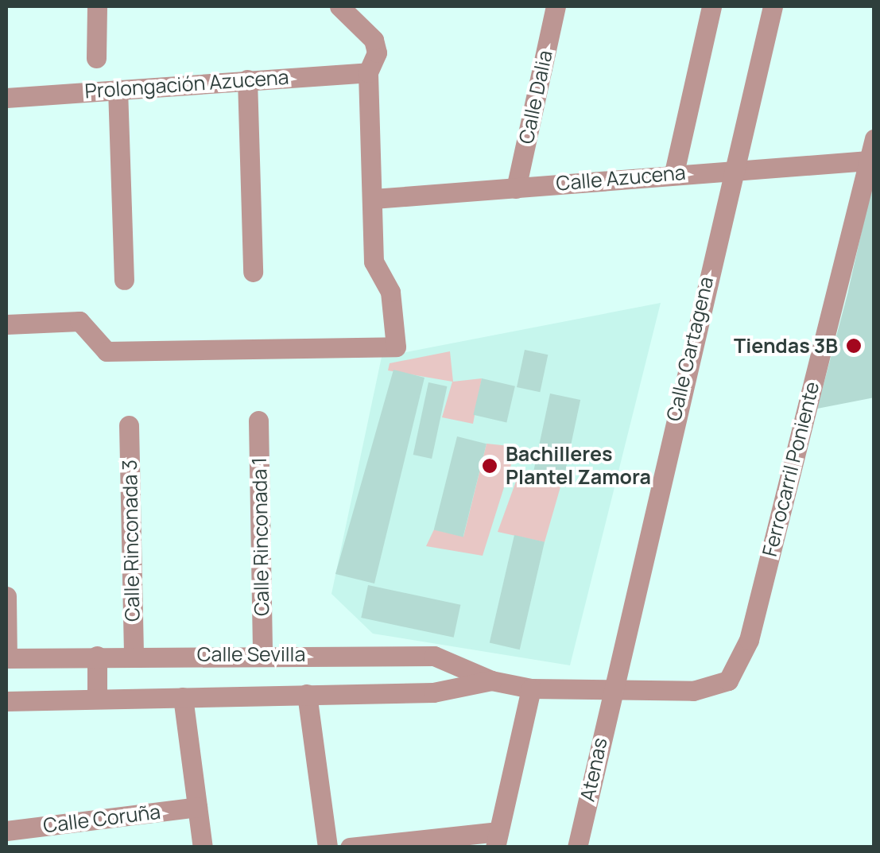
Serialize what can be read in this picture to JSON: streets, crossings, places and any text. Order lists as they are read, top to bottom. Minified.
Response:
{"streets":{"street":["Prolongación Azucena","Calle Dalia","Calle Azucena","Calle Cartagena","Ferrocarril Poniente","Calle Rinconada 1","Calle Rinconada 3","Calle Sevilla","Atenas","Calle Coruña"]},"crossings":[["Calle Dalia","Calle Azucena"],["Calle Azucena","Calle Cartagena"],["Calle Azucena","Ferrocarril Poniente"],["Calle Cartagena","Ferrocarril Poniente"],["Calle Cartagena","Calle Sevilla"],["Calle Cartagena","Atenas"],["Ferrocarril Poniente","Calle Sevilla"],["Ferrocarril Poniente","Atenas"],["Calle Rinconada 1","Calle Sevilla"],["Calle Rinconada 3","Calle Sevilla"],["Calle Sevilla","Atenas"]],"places":["Tiendas 3B","Bachilleres Plantel Zamora"]}
